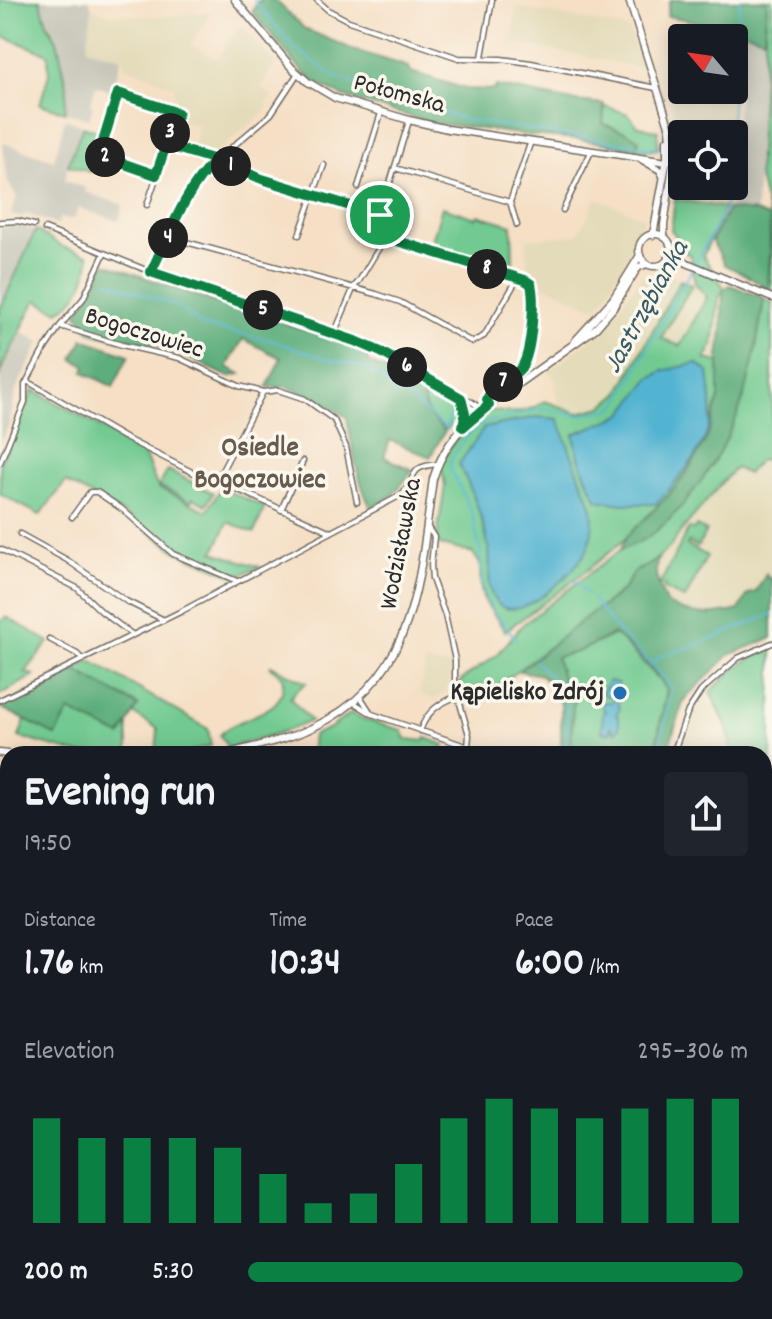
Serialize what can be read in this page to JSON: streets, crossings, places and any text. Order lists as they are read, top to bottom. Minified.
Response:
{"streets":{"main road":["Połomska","Wodzisławska"],"street":["Bogoczowiec"]},"districts":["Osiedle Bogoczowiec"],"water":["Jastrzębianka"],"places":["Kąpielisko Zdrój"],"north":"top left","page":{"pins":["3","2","1","4","8","5","6","7"],"heading":["Evening run","19:50"],"stats":[["Distance","1.76 km"],["Time","10:34"],["Pace","6:00 /km"]],"chart":["Elevation","295–306 m"],"list":[{"name":"200 m","note":"5:30"}]}}
